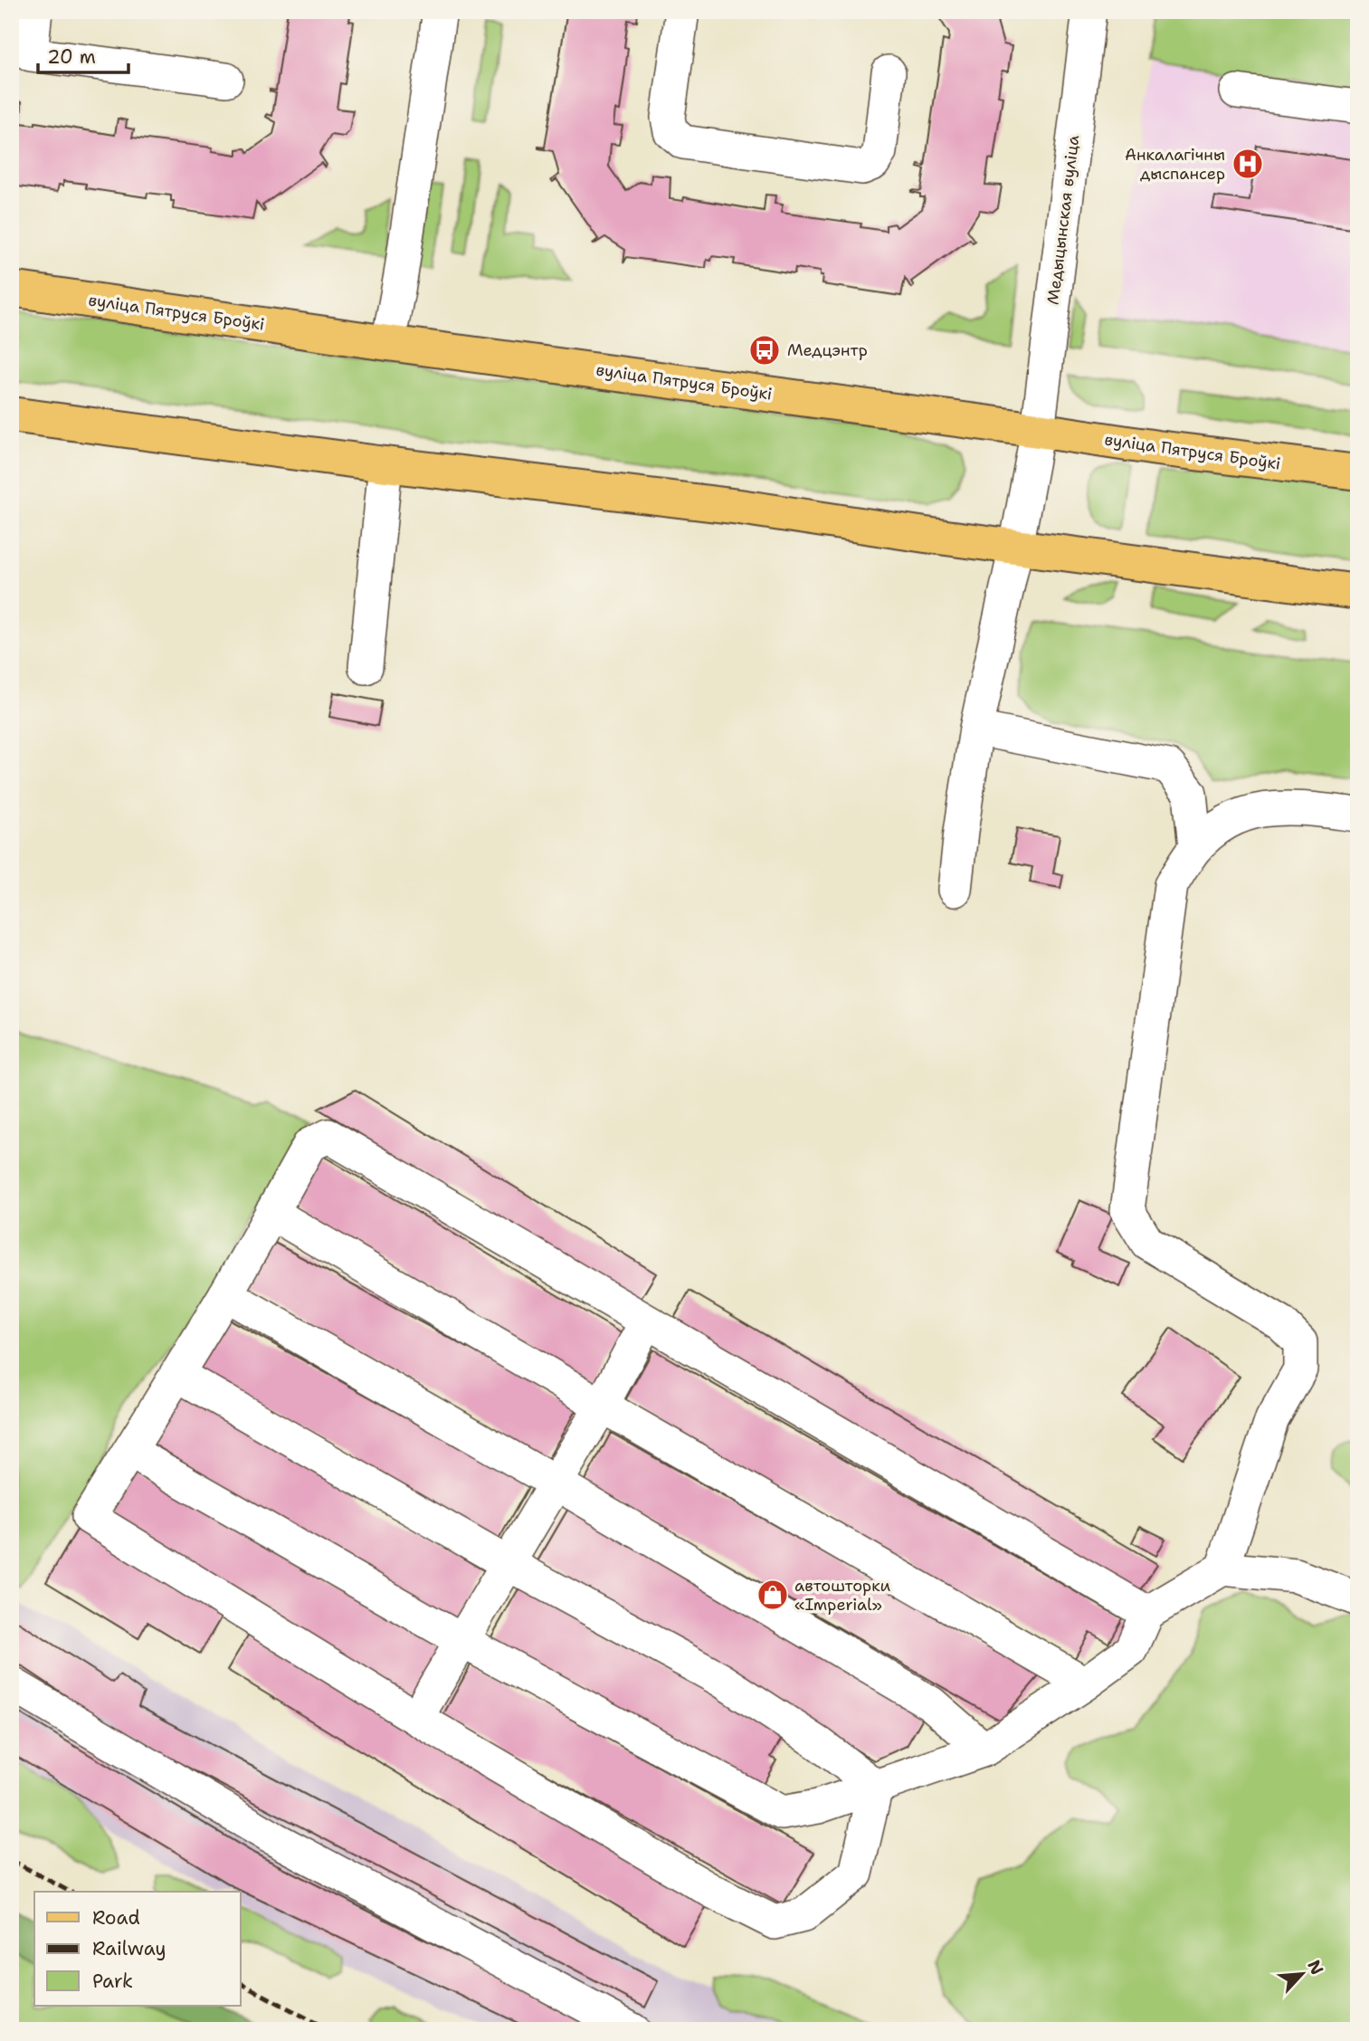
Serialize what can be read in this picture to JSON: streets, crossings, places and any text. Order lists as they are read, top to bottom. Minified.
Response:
{"streets":{"main road":["вуліца Пятруся Броўкі"],"street":["Медыцынская вуліца"]},"crossings":[["Медыцынская вуліца","вуліца Пятруся Броўкі"]],"places":{"hospital":["Анкалагічны дыспансер"],"bus stop":["Медцэнтр"],"shop":["автошторки «Imperial»"]},"legend":["Road","Railway","Park"],"scale_bar":"20 m","north":"top right"}
